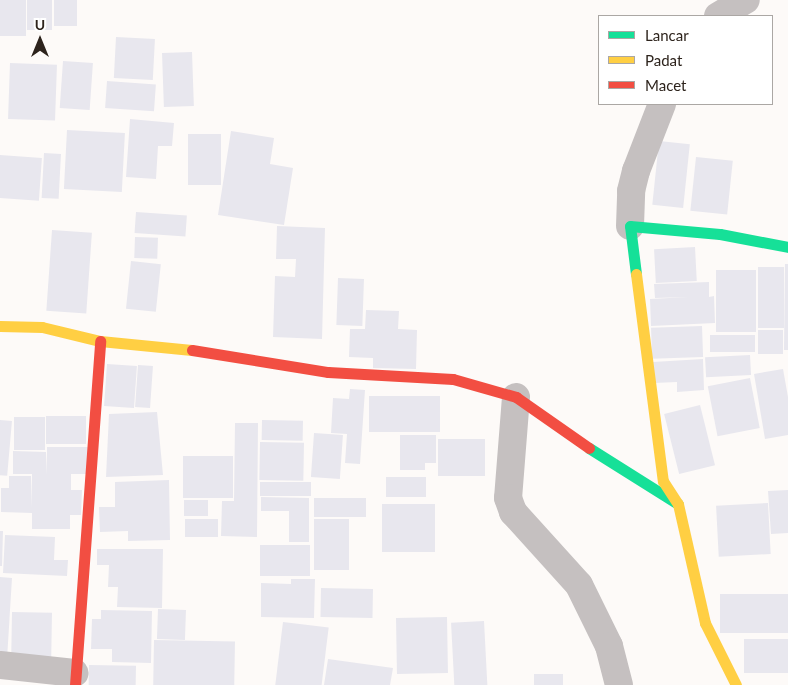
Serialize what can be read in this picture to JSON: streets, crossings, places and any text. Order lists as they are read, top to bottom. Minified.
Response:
{"legend":["Lancar","Padat","Macet"],"north":"top"}
